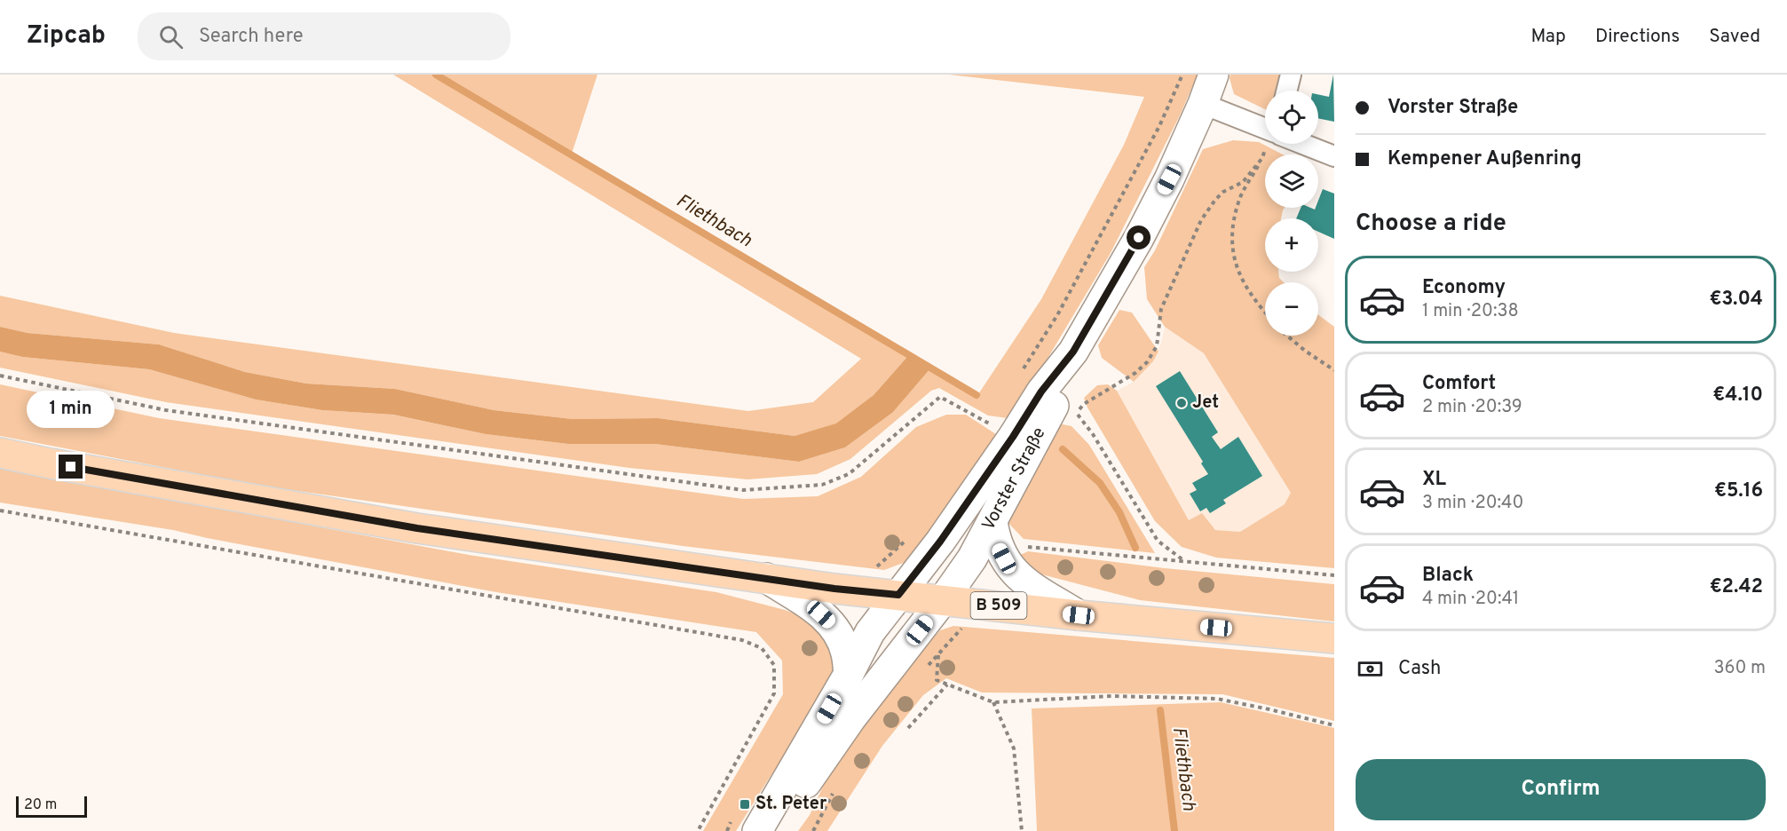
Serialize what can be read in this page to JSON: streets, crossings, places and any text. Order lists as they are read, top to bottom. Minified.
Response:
{"streets":{"main road":["Vorster Straße","B 509"]},"crossings":[["Vorster Straße","B 509"]],"water":["Fliethbach"],"places":{"other":["Jet"],"transit":["St. Peter"]},"scale_bar":"20 m","page":{"header":"Zipcab","search":"Search here","nav":["Map","Directions","Saved"],"banner":["Vorster Straße","Kempener Außenring"],"map_buttons":["+","−"],"heading":"Choose a ride","list":[{"name":"Economy","note":"1 min · 20:38","value":"€3.04"},{"name":"Comfort","note":"2 min · 20:39","value":"€4.10"},{"name":"XL","note":"3 min · 20:40","value":"€5.16"},{"name":"Black","note":"4 min · 20:41","value":"€2.42"}],"bubble":"1 min","pay":["Cash","360 m"],"buttons":"Confirm","scale":"20 m"}}
